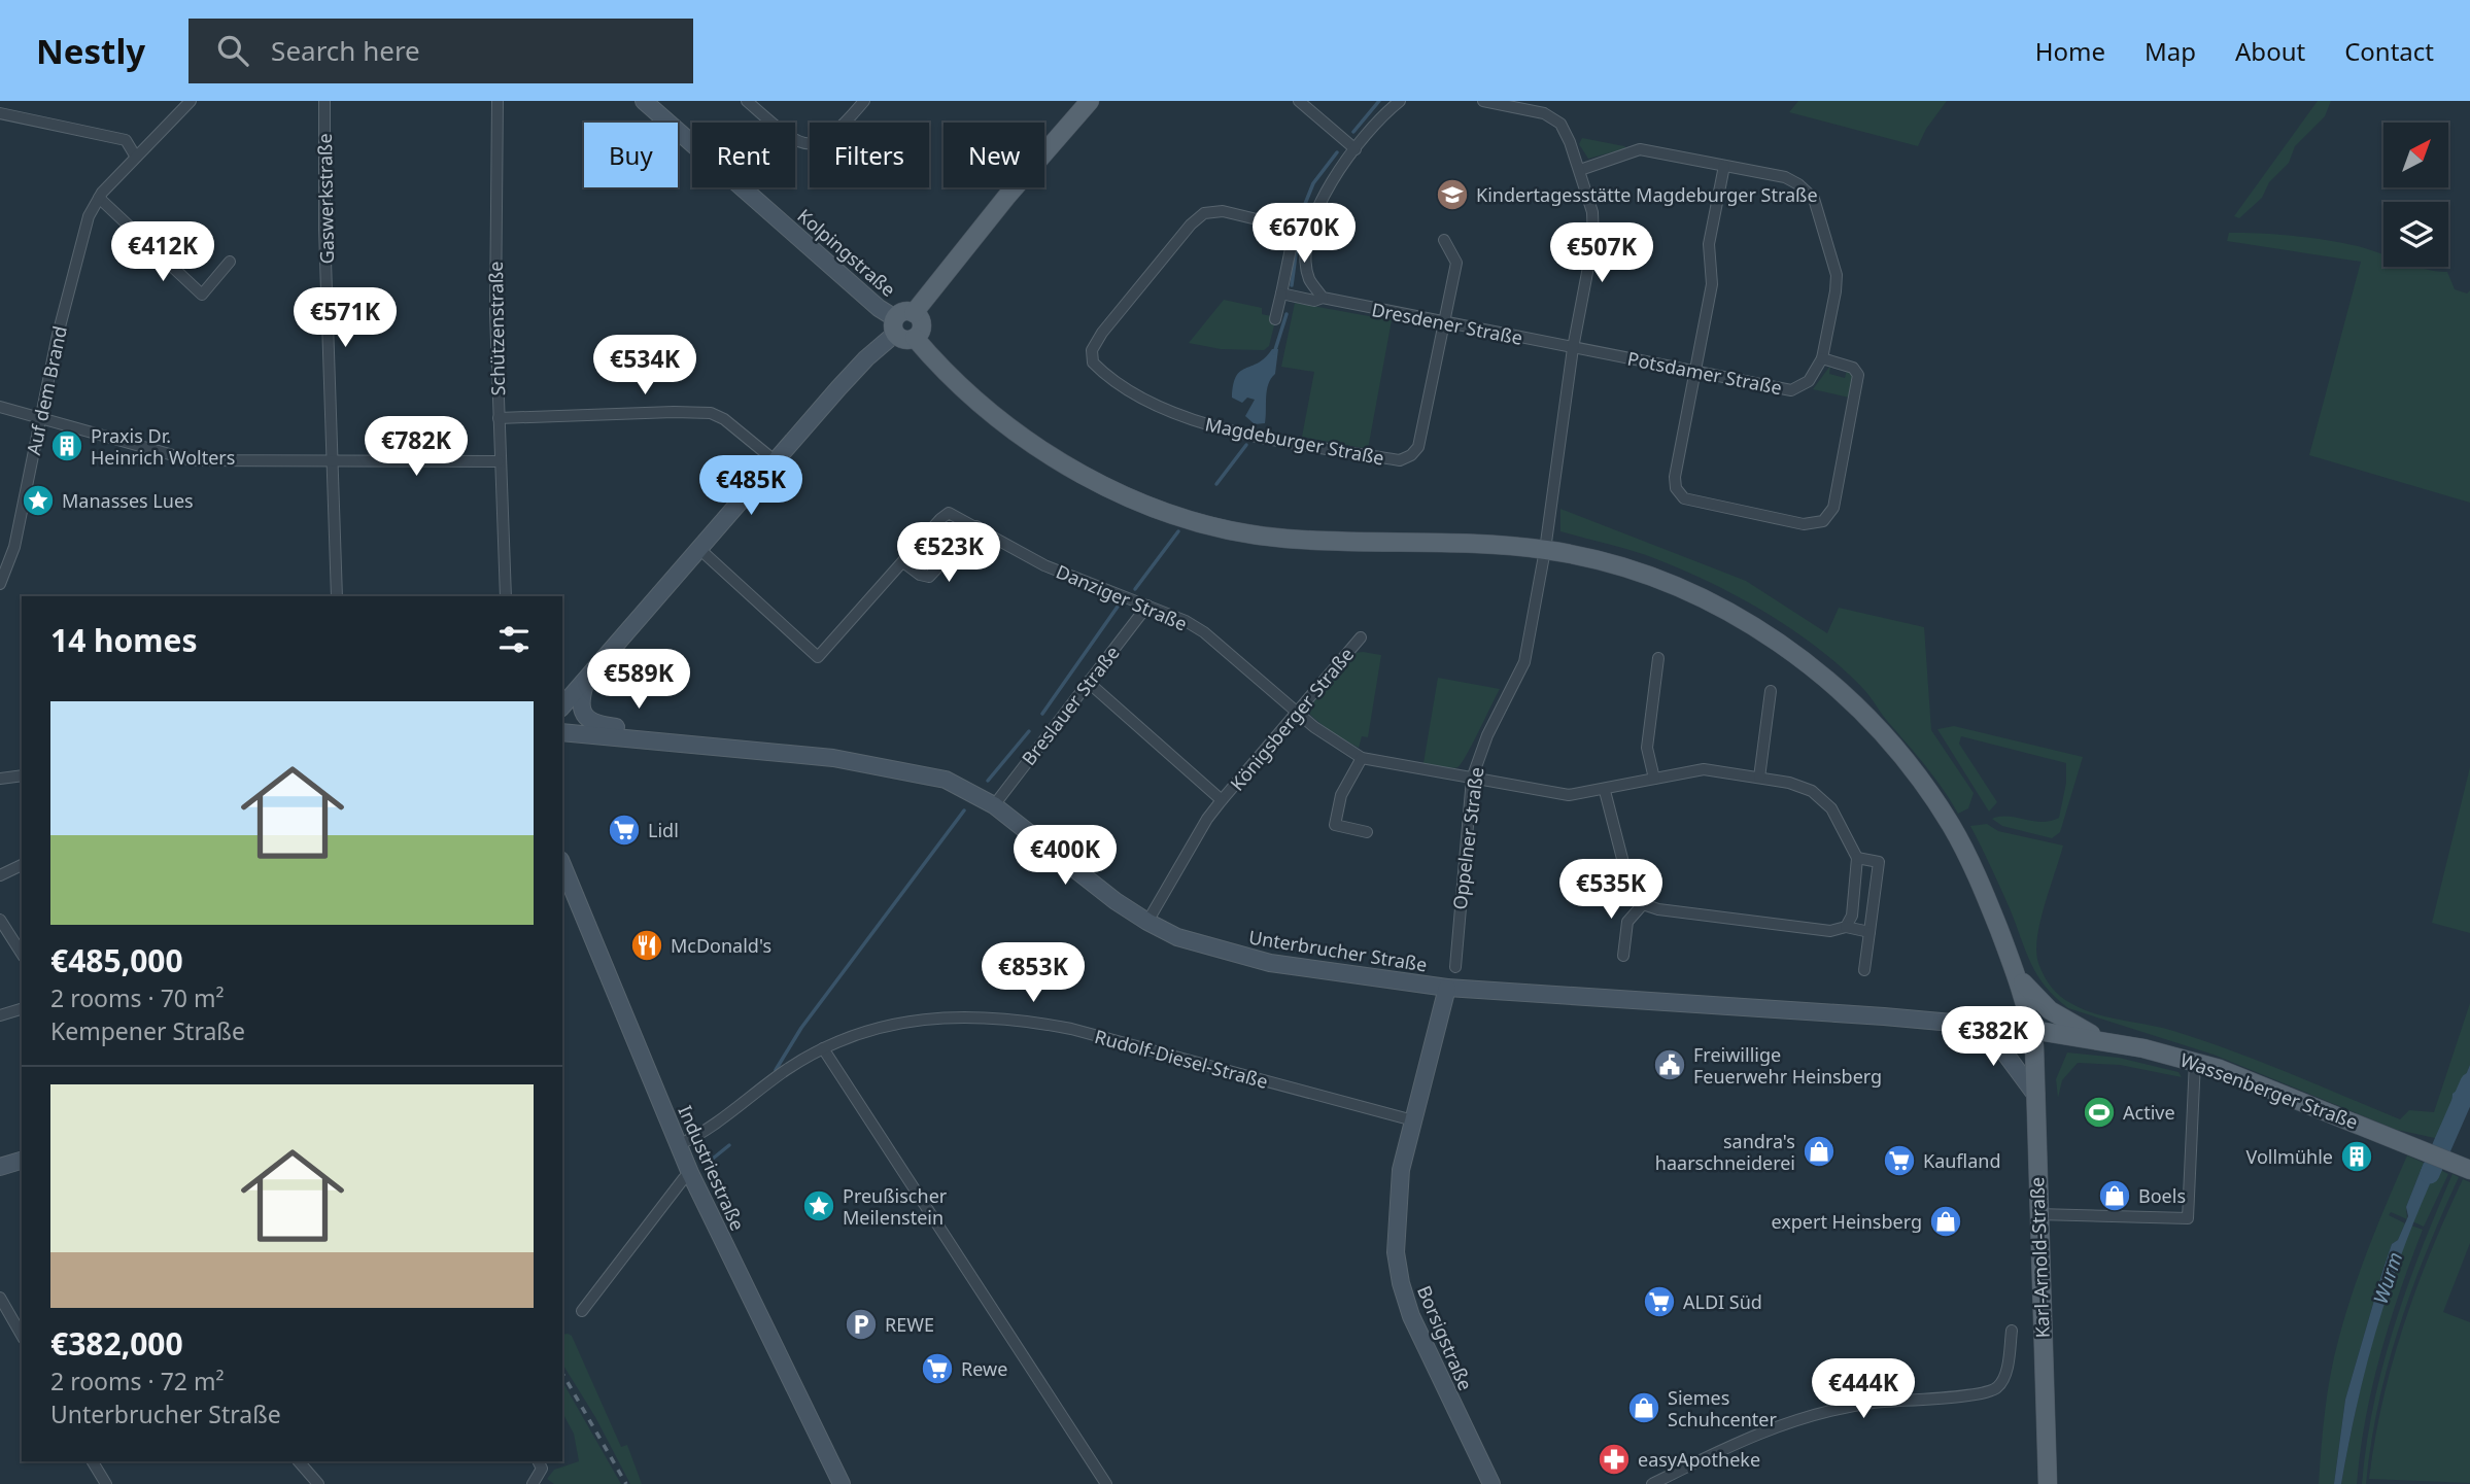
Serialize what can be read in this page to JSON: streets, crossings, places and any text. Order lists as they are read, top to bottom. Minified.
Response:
{"streets":{"main road":["Wassenberger Straße","Karl-Arnold-Straße"],"street":["Gaswerkstraße","Kolpingstraße","Dresdener Straße","Schützenstraße","Potsdamer Straße","Auf dem Brand","Magdeburger Straße","Danziger Straße","Breslauer Straße","Königsberger Straße","Oppelner Straße","Unterbrucher Straße","Rudolf-Diesel-Straße","Industriestraße","Borsigstraße"]},"crossings":[["Dresdener Straße","Potsdamer Straße"],["Dresdener Straße","Magdeburger Straße"],["Danziger Straße","Breslauer Straße"],["Danziger Straße","Königsberger Straße"],["Danziger Straße","Oppelner Straße"],["Breslauer Straße","Königsberger Straße"],["Breslauer Straße","Unterbrucher Straße"],["Königsberger Straße","Unterbrucher Straße"],["Unterbrucher Straße","Wassenberger Straße"],["Unterbrucher Straße","Karl-Arnold-Straße"],["Unterbrucher Straße","Borsigstraße"],["Rudolf-Diesel-Straße","Industriestraße"],["Rudolf-Diesel-Straße","Borsigstraße"],["Wassenberger Straße","Karl-Arnold-Straße"]],"water":["Wurm"],"places":{"school or university":["Kindertagesstätte Magdeburger Straße"],"building":["Praxis Dr. Heinrich Wolters","Vollmühle"],"place":["Manasses Lues","Preußischer Meilenstein"],"supermarket":["Lidl","Kaufland","ALDI Süd","Rewe"],"restaurant":["McDonald's"],"public building":["Freiwillige Feuerwehr Heinsberg"],"sports":["Active"],"shop":["sandra's haarschneiderei","Boels","expert Heinsberg","Siemes Schuhcenter"],"parking":["REWE"],"pharmacy":["easyApotheke"]},"north":"top right","page":{"header":"Nestly","search":"Search here","nav":["Home","Map","About","Contact"],"chip":["Buy","Rent","Filters","New"],"price":["€670K","€412K","€507K","€571K","€534K","€782K","€485K","€523K","€589K","€400K","€535K","€853K","€382K","€444K"],"heading":"14 homes","list":[{"name":"€485,000","note":"2 rooms · 70 m² · Kempener Straße"},{"name":"€382,000","note":"2 rooms · 72 m² · Unterbrucher Straße"}]}}
